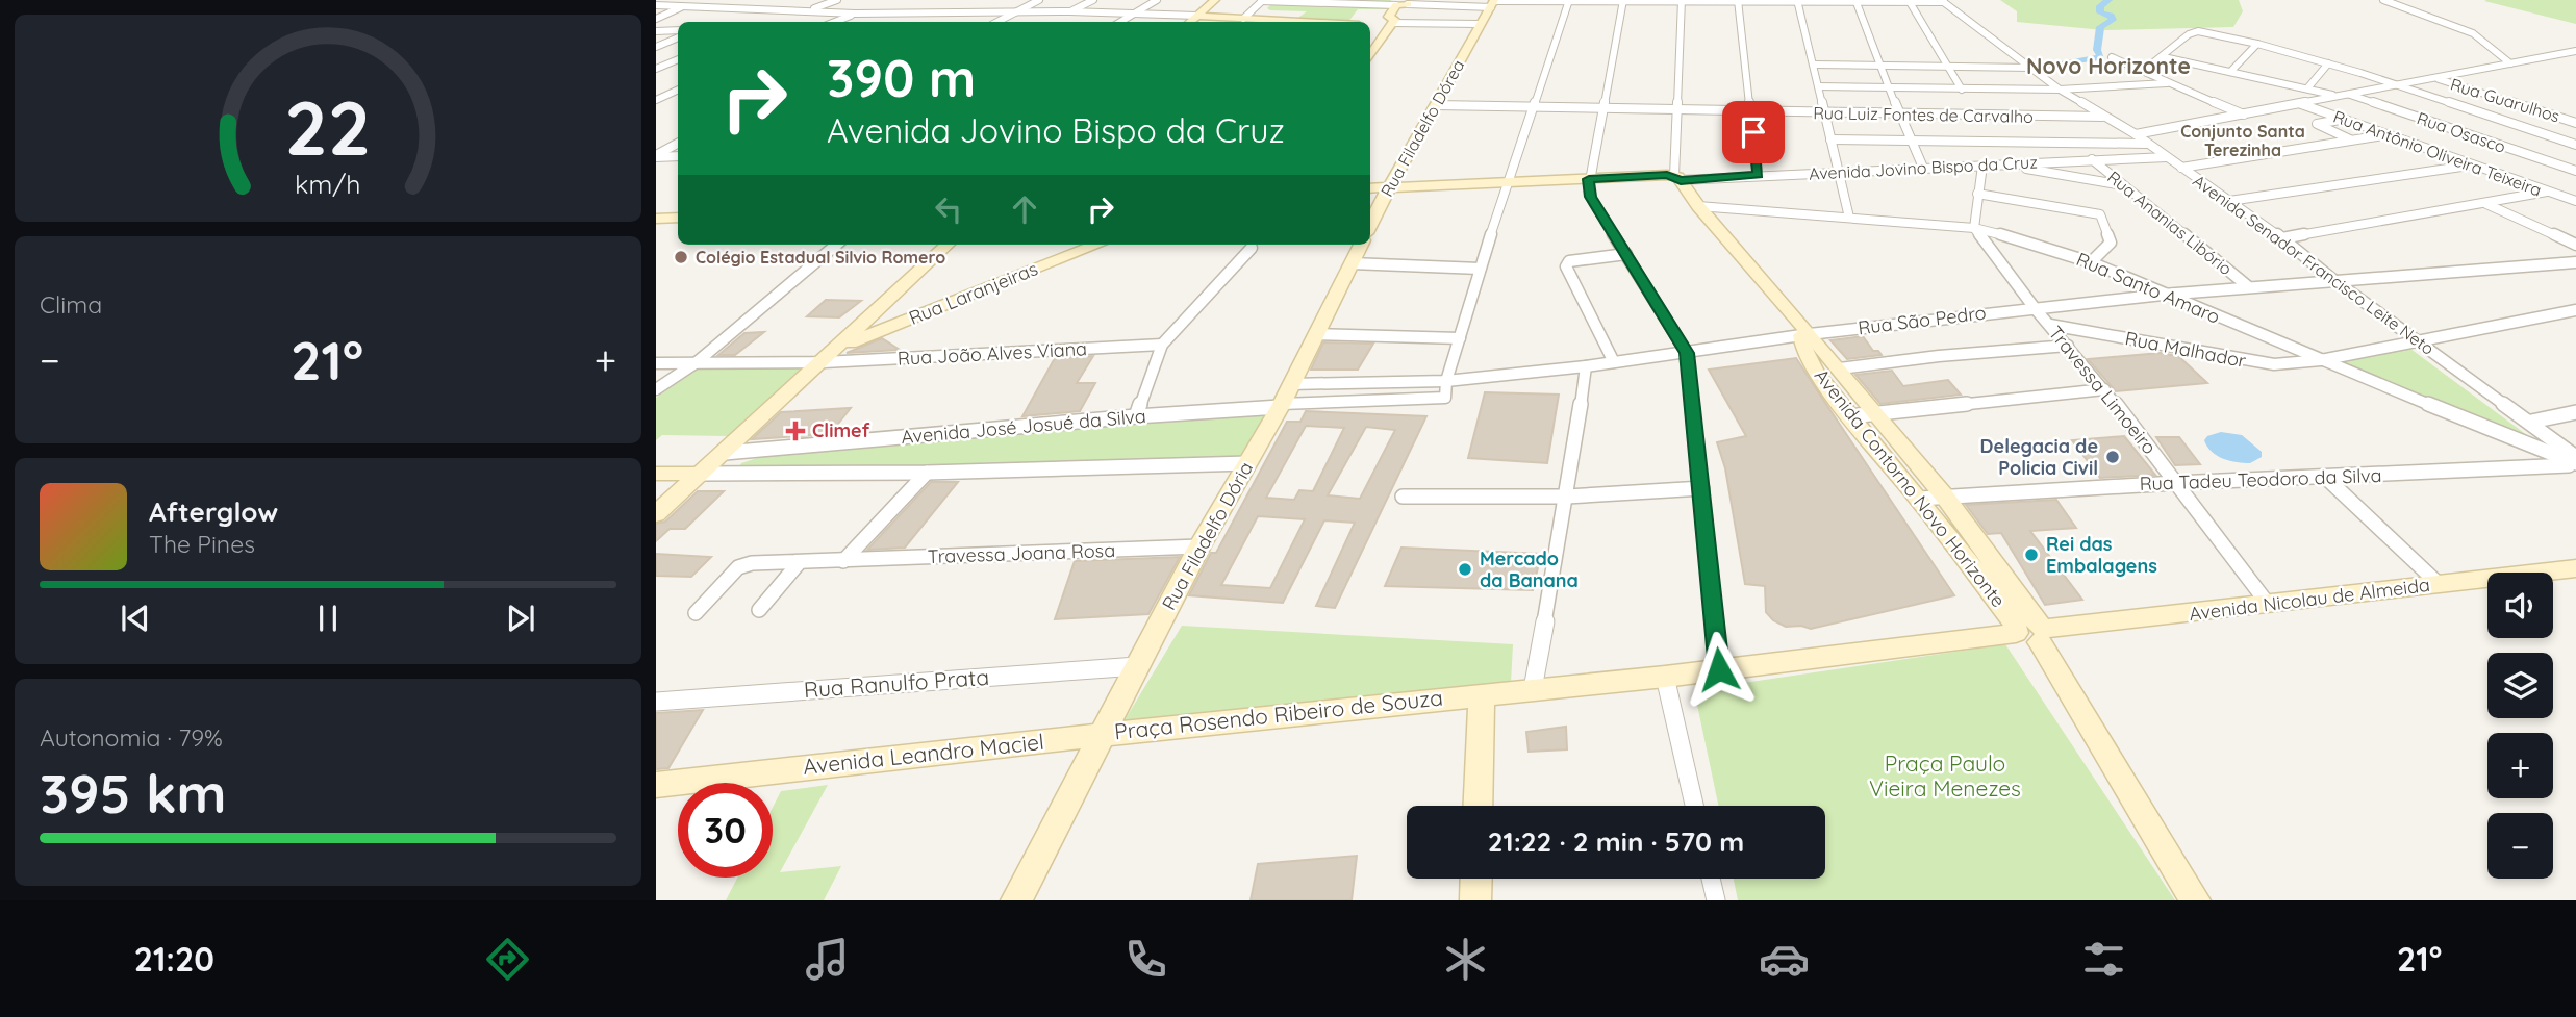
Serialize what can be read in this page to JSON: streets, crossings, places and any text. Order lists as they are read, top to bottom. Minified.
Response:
{"streets":{"main road":["Rua Filadelfo Dórea","Avenida Jovino Bispo da Cruz","Rua Laranjeiras","Avenida Contorno Novo Horizonte","Rua Filadelfo Dória","Avenida Nicolau de Almeida","Praça Rosendo Ribeiro de Souza","Avenida Leandro Maciel"],"street":["Rua Guarulhos","Rua Luiz Fontes de Carvalho","Rua Osasco","Rua Antônio Oliveira Teixeira","Rua Ananias Libório","Avenida Senador Francisco Leite Neto","Rua Santo Amaro","Rua São Pedro","Rua Malhador","Rua João Alves Viana","Travessa Limoeiro","Avenida José Josué da Silva","Rua Tadeu Teodoro da Silva","Travessa Joana Rosa","Rua Ranulfo Prata"]},"crossings":[["Rua Luiz Fontes de Carvalho","Rua Filadelfo Dórea"],["Rua Luiz Fontes de Carvalho","Avenida Senador Francisco Leite Neto"],["Rua Filadelfo Dórea","Avenida Jovino Bispo da Cruz"],["Avenida Jovino Bispo da Cruz","Rua Ananias Libório"],["Avenida Jovino Bispo da Cruz","Avenida Senador Francisco Leite Neto"],["Avenida Jovino Bispo da Cruz","Avenida Contorno Novo Horizonte"],["Rua Ananias Libório","Rua São Pedro"],["Avenida Senador Francisco Leite Neto","Rua São Pedro"],["Avenida Senador Francisco Leite Neto","Rua Malhador"],["Rua Santo Amaro","Rua São Pedro"],["Rua Santo Amaro","Rua Malhador"],["Rua Santo Amaro","Travessa Limoeiro"],["Rua Santo Amaro","Rua Tadeu Teodoro da Silva"],["Rua Santo Amaro","Avenida Contorno Novo Horizonte"],["Rua São Pedro","Travessa Limoeiro"],["Rua São Pedro","Avenida José Josué da Silva"],["Rua São Pedro","Avenida Contorno Novo Horizonte"],["Rua Malhador","Travessa Limoeiro"],["Travessa Limoeiro","Rua Tadeu Teodoro da Silva"],["Travessa Limoeiro","Avenida Nicolau de Almeida"],["Avenida José Josué da Silva","Rua Filadelfo Dória"],["Rua Tadeu Teodoro da Silva","Avenida Contorno Novo Horizonte"],["Avenida Contorno Novo Horizonte","Avenida Nicolau de Almeida"],["Rua Filadelfo Dória","Travessa Joana Rosa"],["Rua Filadelfo Dória","Rua Ranulfo Prata"],["Rua Filadelfo Dória","Praça Rosendo Ribeiro de Souza"],["Rua Ranulfo Prata","Praça Rosendo Ribeiro de Souza"],["Praça Rosendo Ribeiro de Souza","Avenida Leandro Maciel"]],"districts":["Novo Horizonte","Conjunto Santa Terezinha"],"parks":["Praça Paulo Vieira Menezes"],"places":{"other":["Colégio Estadual Silvio Romero","Delegacia de Policia Civil","Rei das Embalagens","Mercado da Banana"],"health":["Climef"]},"page":{"turn":["390 m","Avenida Jovino Bispo da Cruz"],"tile":["Clima",["Autonomia · 79%","395 km"]],"heat":["−","21°","+"],"song":["Afterglow","The Pines"],"map_buttons":["+","−"],"limit":"30","trip":"21:22 · 2 min · 570 m","tabs":["21:20","21°"],"gauge":["22","km/h"]}}
